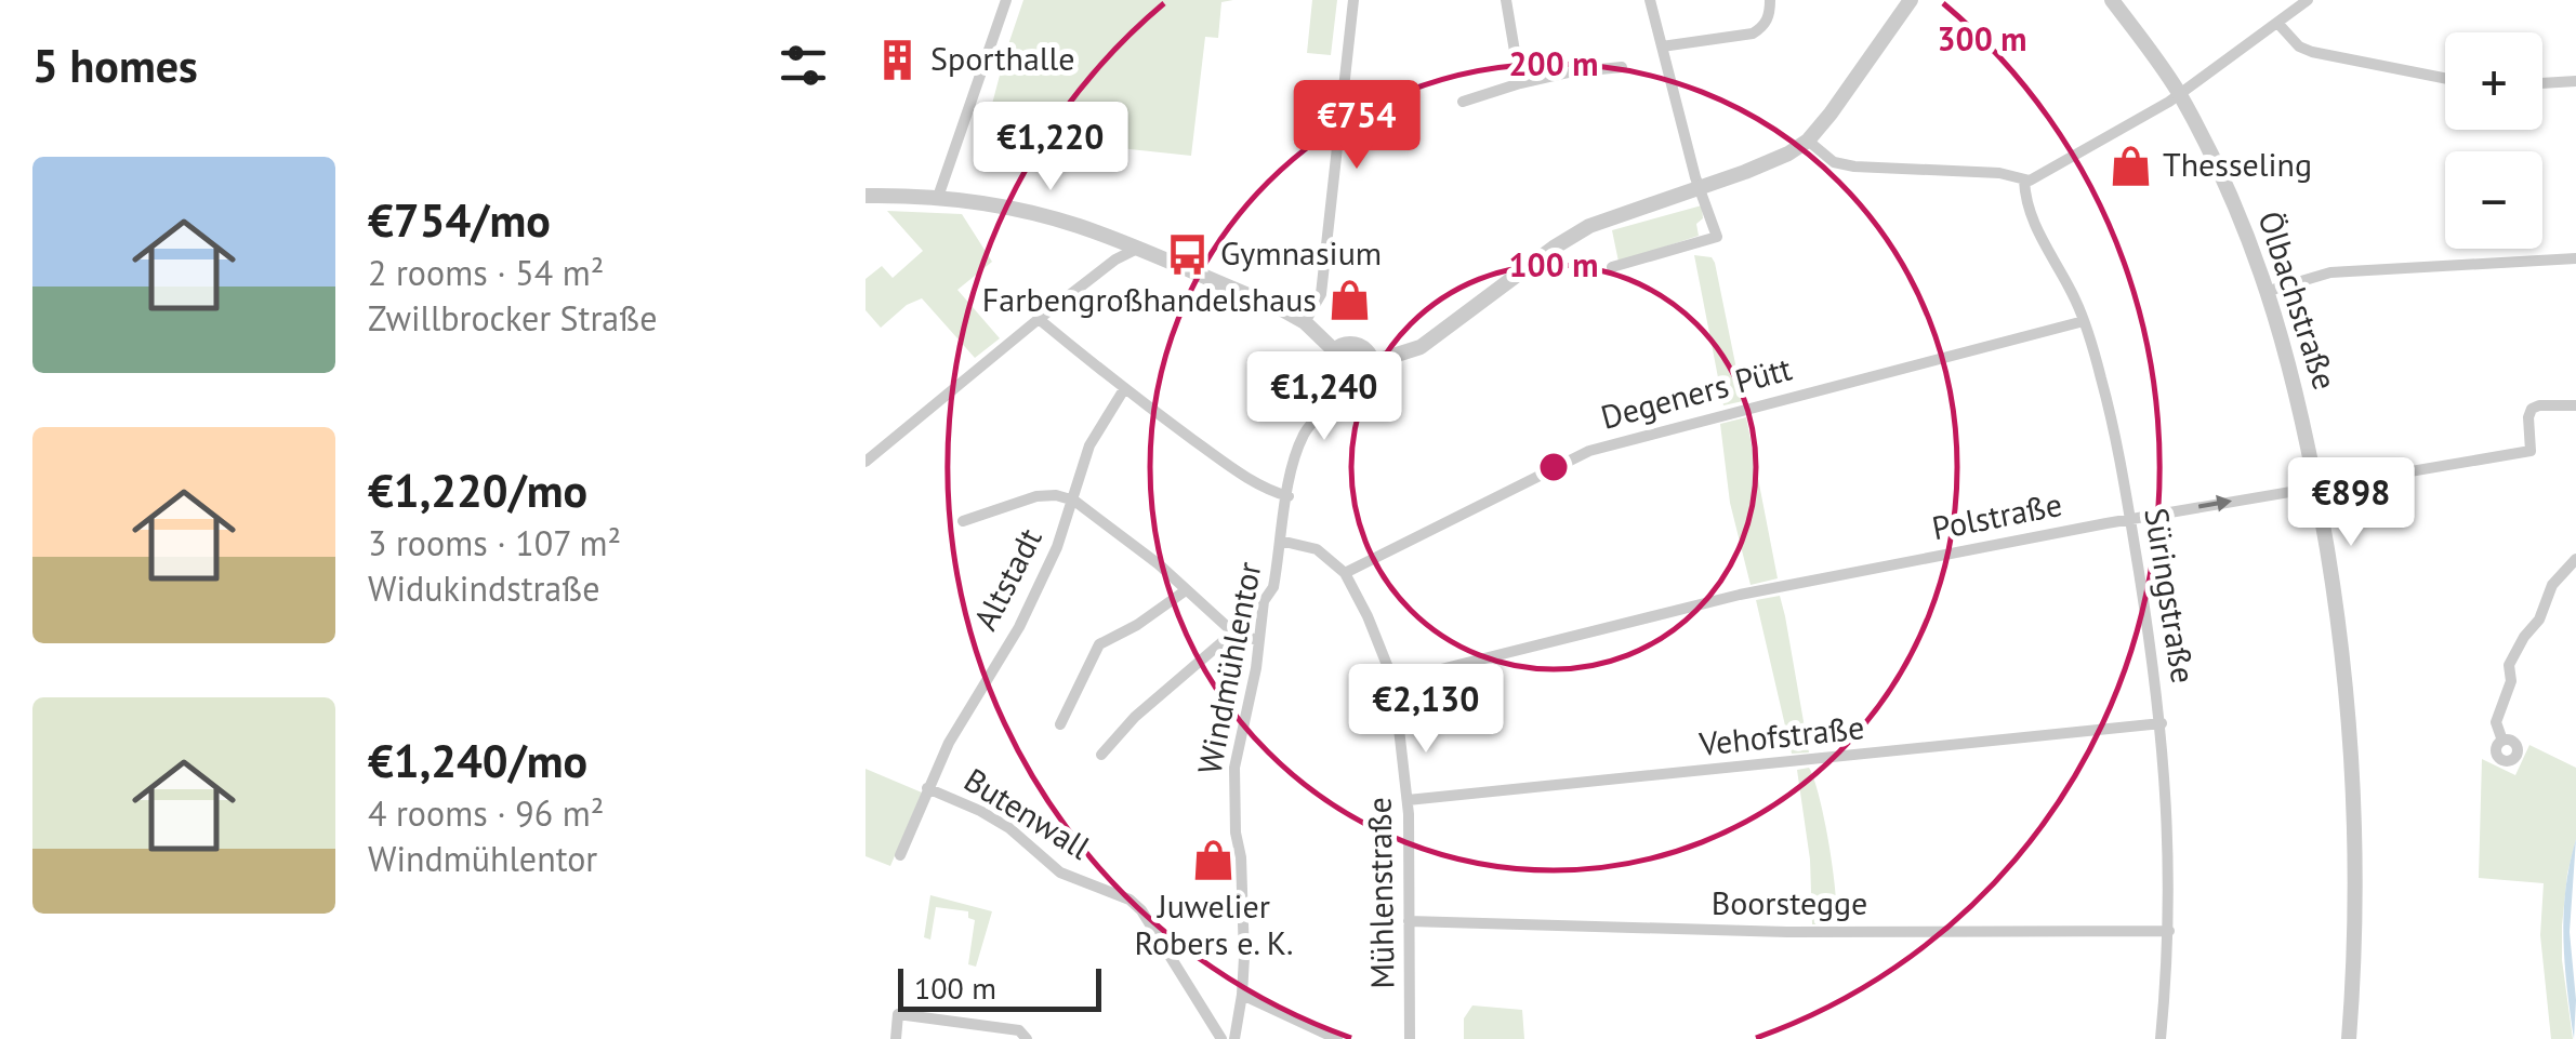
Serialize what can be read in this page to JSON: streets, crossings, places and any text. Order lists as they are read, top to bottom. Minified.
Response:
{"streets":{"street":["Ölbachstraße","Degeners Pütt","Polstraße","Altstadt","Süringstraße","Windmühlentor","Vehofstraße","Butenwall","Mühlenstraße","Boorstegge"]},"crossings":[["Ölbachstraße","Polstraße"],["Degeners Pütt","Süringstraße"],["Degeners Pütt","Mühlenstraße"],["Polstraße","Süringstraße"],["Polstraße","Mühlenstraße"],["Altstadt","Butenwall"],["Süringstraße","Vehofstraße"],["Süringstraße","Boorstegge"],["Vehofstraße","Mühlenstraße"],["Mühlenstraße","Boorstegge"]],"places":{"building":["Sporthalle"],"shop":["Thesseling","Farbengroßhandelshaus","Juwelier Robers e. K."],"bus stop":["Gymnasium"]},"scale_bar":"100 m","page":{"heading":"5 homes","map_buttons":["+","−"],"price":["€754","€1,220","€1,240","€898","€2,130"],"list":[{"name":"€754/mo","note":"2 rooms · 54 m² · Zwillbrocker Straße"},{"name":"€1,220/mo","note":"3 rooms · 107 m² · Widukindstraße"},{"name":"€1,240/mo","note":"4 rooms · 96 m² · Windmühlentor"}],"scale":"100 m"},"rings":["300 m","200 m","100 m"]}
